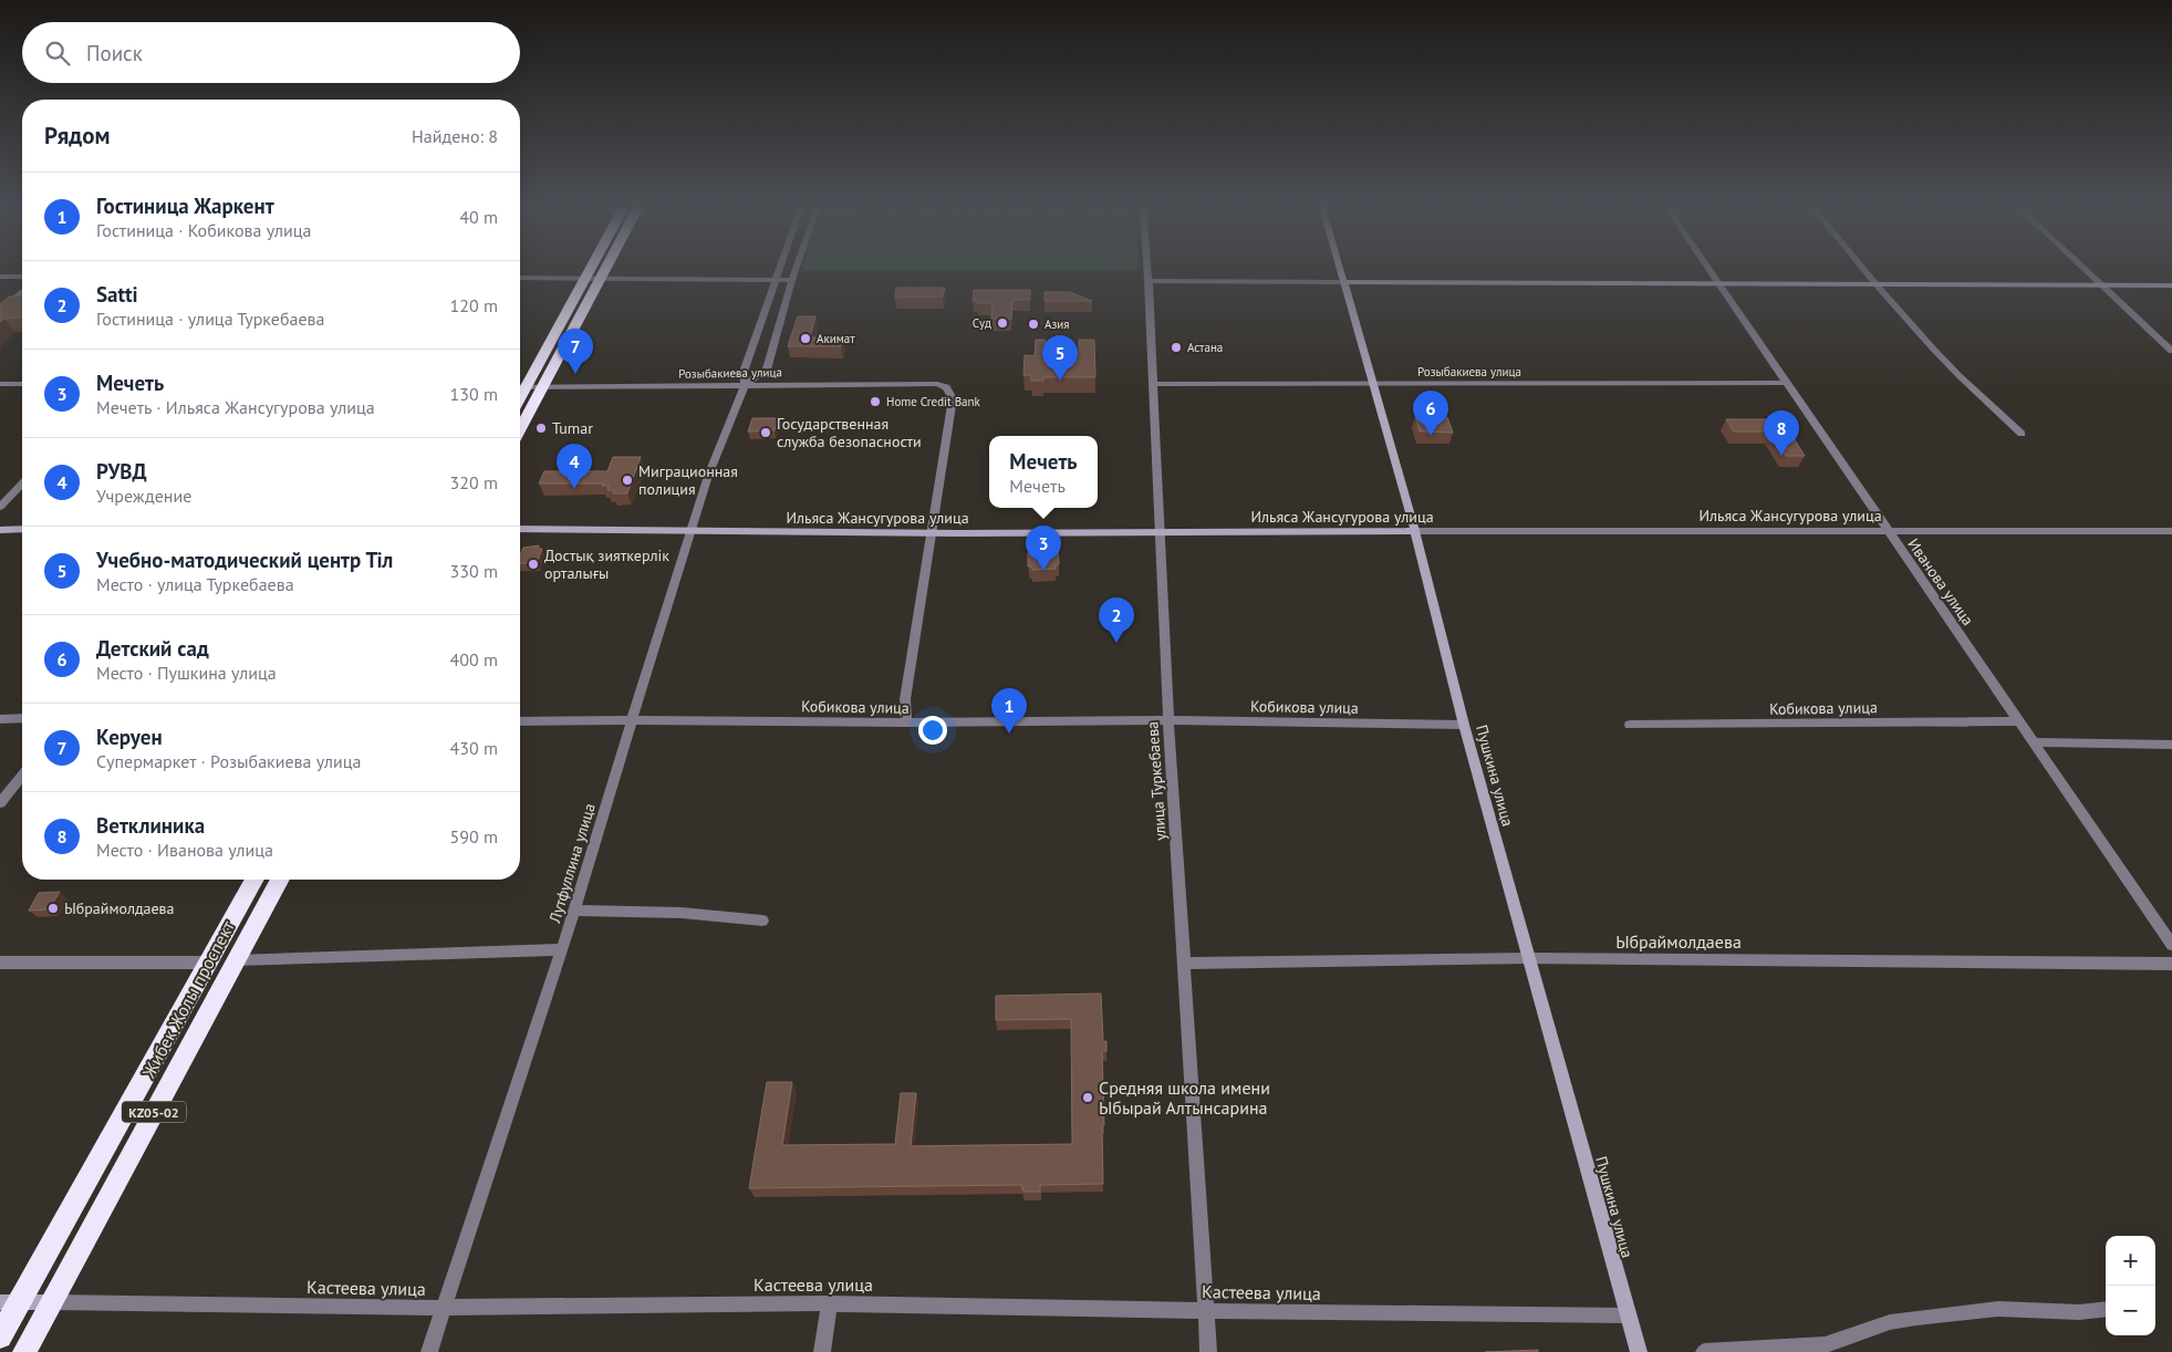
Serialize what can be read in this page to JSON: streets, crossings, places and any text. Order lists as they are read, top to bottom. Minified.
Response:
{"streets":{"highway":["Жибек Жолы проспект","KZ05-02"],"main road":["Ильяса Жансугурова улица","Пушкина улица","Кастеева улица"],"street":["Розыбакиева улица","Иванова улица","Кобикова улица","улица Туркебаева","Лутфуллина улица","Ыбраймолдаева"]},"crossings":[["Розыбакиева улица","Ильяса Жансугурова улица"],["Розыбакиева улица","Иванова улица"],["Розыбакиева улица","Пушкина улица"],["Розыбакиева улица","улица Туркебаева"],["Розыбакиева улица","Лутфуллина улица"],["Ильяса Жансугурова улица","Иванова улица"],["Ильяса Жансугурова улица","Пушкина улица"],["Ильяса Жансугурова улица","улица Туркебаева"],["Ильяса Жансугурова улица","Лутфуллина улица"],["Иванова улица","Кобикова улица"],["Кобикова улица","Пушкина улица"],["Кобикова улица","улица Туркебаева"],["Кобикова улица","Лутфуллина улица"],["Пушкина улица","Ыбраймолдаева"],["Пушкина улица","Кастеева улица"],["улица Туркебаева","Ыбраймолдаева"],["улица Туркебаева","Кастеева улица"],["Лутфуллина улица","Кастеева улица"],["Жибек Жолы проспект","Кастеева улица"]],"places":["Суд","Азия","Акимат","Астана","Home Credit Bank","Tumar","Государственная служба безопасности","Миграционная полиция","Достық зияткерлік орталығы","Ыбраймолдаева","Средняя школа имени Ыбырай Алтынсарина"],"page":{"search":"Поиск","heading":["Рядом","Найдено: 8"],"list":[{"mark":"1","name":"Гостиница Жаркент","note":"Гостиница · Кобикова улица","value":"40 m"},{"mark":"2","name":"Satti","note":"Гостиница · улица Туркебаева","value":"120 m"},{"mark":"3","name":"Мечеть","note":"Мечеть · Ильяса Жансугурова улица","value":"130 m"},{"mark":"4","name":"РУВД","note":"Учреждение","value":"320 m"},{"mark":"5","name":"Учебно-матодический центр Тіл","note":"Место · улица Туркебаева","value":"330 m"},{"mark":"6","name":"Детский сад","note":"Место · Пушкина улица","value":"400 m"},{"mark":"7","name":"Керуен","note":"Супермаркет · Розыбакиева улица","value":"430 m"},{"mark":"8","name":"Ветклиника","note":"Место · Иванова улица","value":"590 m"}],"pins":["7","5","6","8","4","3","2","1"],"popup":["Мечеть","Мечеть"],"map_buttons":["+","−"]}}
